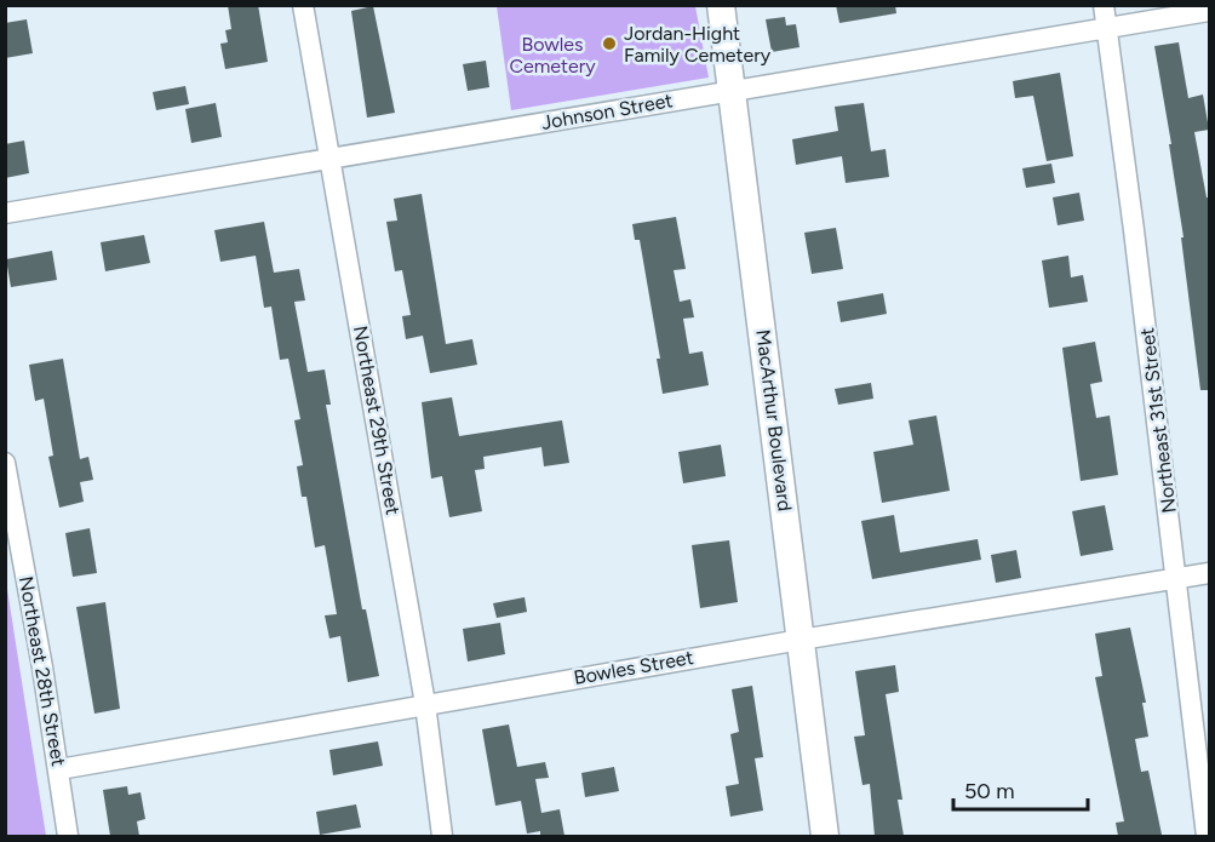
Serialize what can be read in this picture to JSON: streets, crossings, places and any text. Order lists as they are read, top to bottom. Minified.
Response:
{"streets":{"main road":["MacArthur Boulevard"],"street":["Johnson Street","Northeast 29th Street","Northeast 31st Street","Bowles Street","Northeast 28th Street"]},"crossings":[["Johnson Street","Northeast 29th Street"],["Johnson Street","MacArthur Boulevard"],["Johnson Street","Northeast 31st Street"],["Northeast 29th Street","Bowles Street"],["MacArthur Boulevard","Bowles Street"],["Northeast 31st Street","Bowles Street"],["Bowles Street","Northeast 28th Street"]],"parks":["Bowles Cemetery"],"places":["Jordan-Hight Family Cemetery"],"scale_bar":"50 m"}
